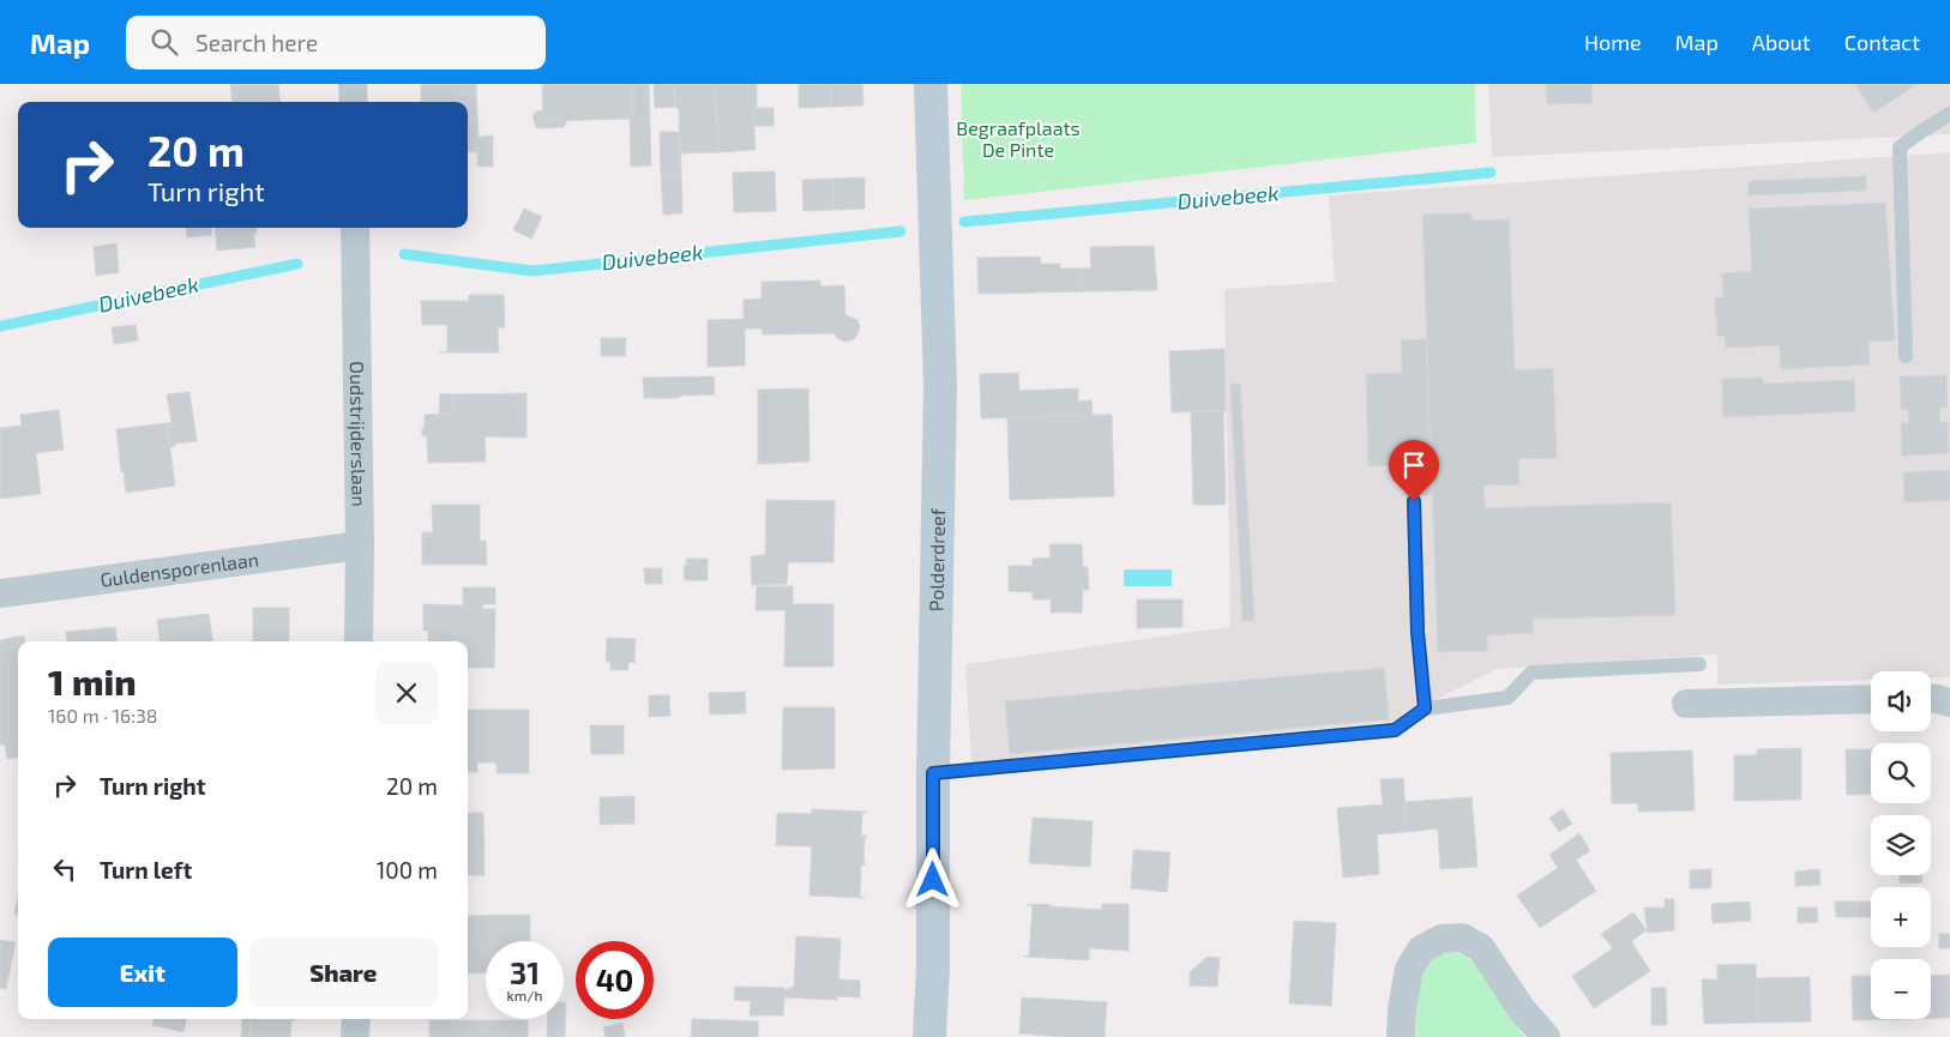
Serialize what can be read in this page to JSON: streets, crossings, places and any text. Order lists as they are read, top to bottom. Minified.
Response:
{"streets":{"street":["Oudstrijderslaan","Polderdreef","Guldensporenlaan"]},"crossings":[["Oudstrijderslaan","Guldensporenlaan"]],"water":["Duivebeek"],"parks":["Begraafplaats De Pinte"],"page":{"header":"Map","search":"Search here","nav":["Home","Map","About","Contact"],"turn":["20 m","Turn right"],"heading":["1 min","160 m · 16:38"],"map_buttons":["+","−"],"list":[{"name":"Turn right","value":"20 m"},{"name":"Turn left","value":"100 m"}],"buttons":["Exit","Share"],"speed":"31 km/h","limit":"40"}}
